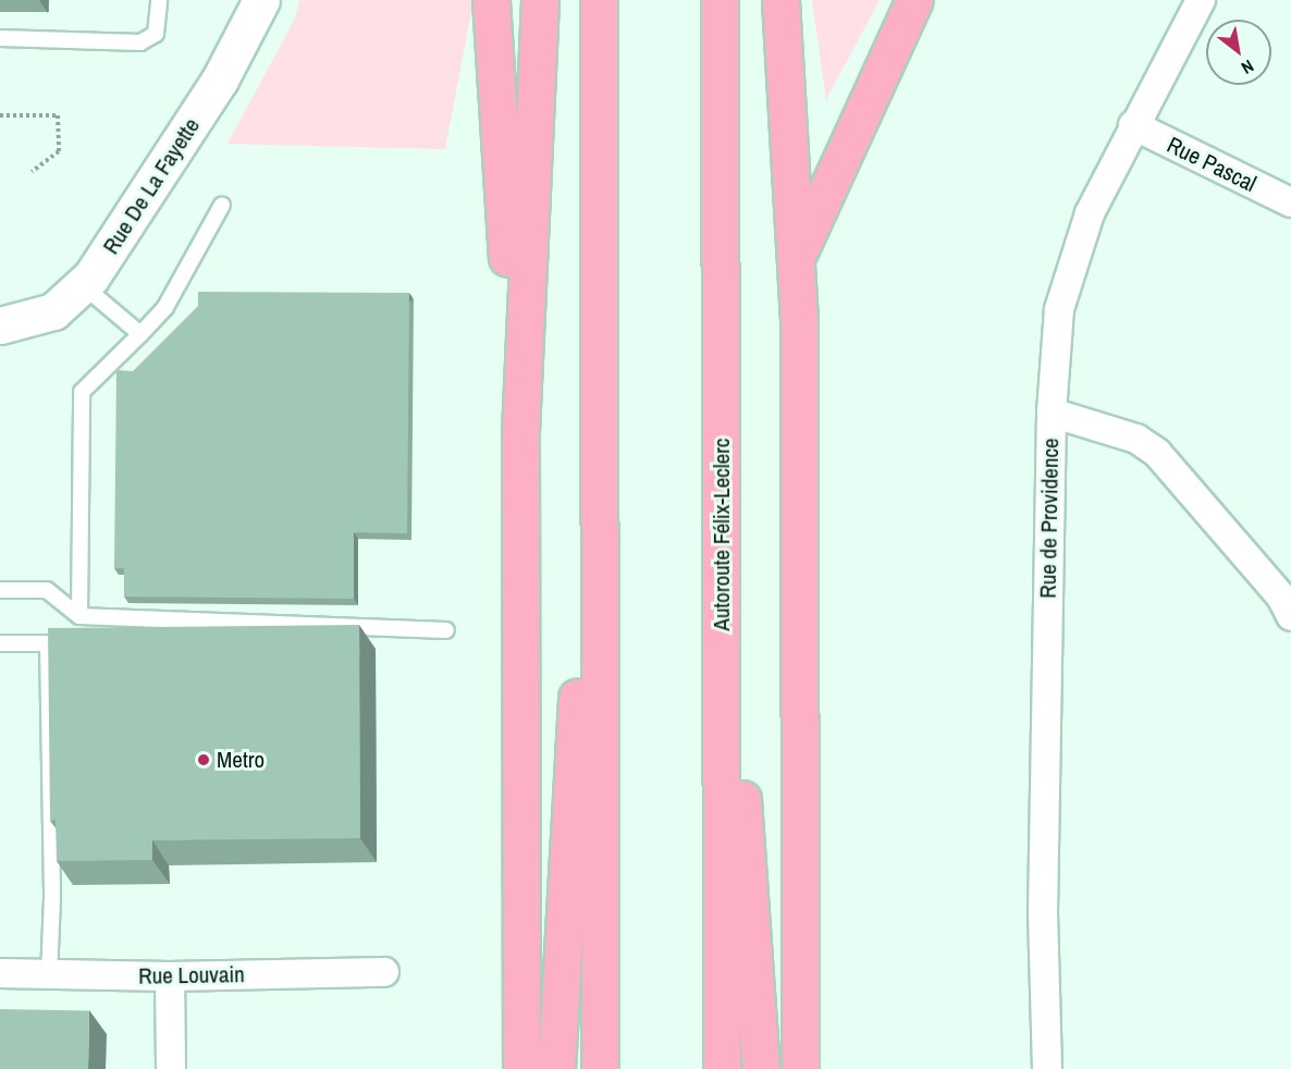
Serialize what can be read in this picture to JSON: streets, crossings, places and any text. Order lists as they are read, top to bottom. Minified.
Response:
{"streets":{"highway":["Autoroute Félix-Leclerc"],"street":["Rue Pascal","Rue De La Fayette","Rue de Providence","Rue Louvain"]},"crossings":[["Rue Pascal","Rue de Providence"]],"places":["Metro"],"north":"bottom right"}
